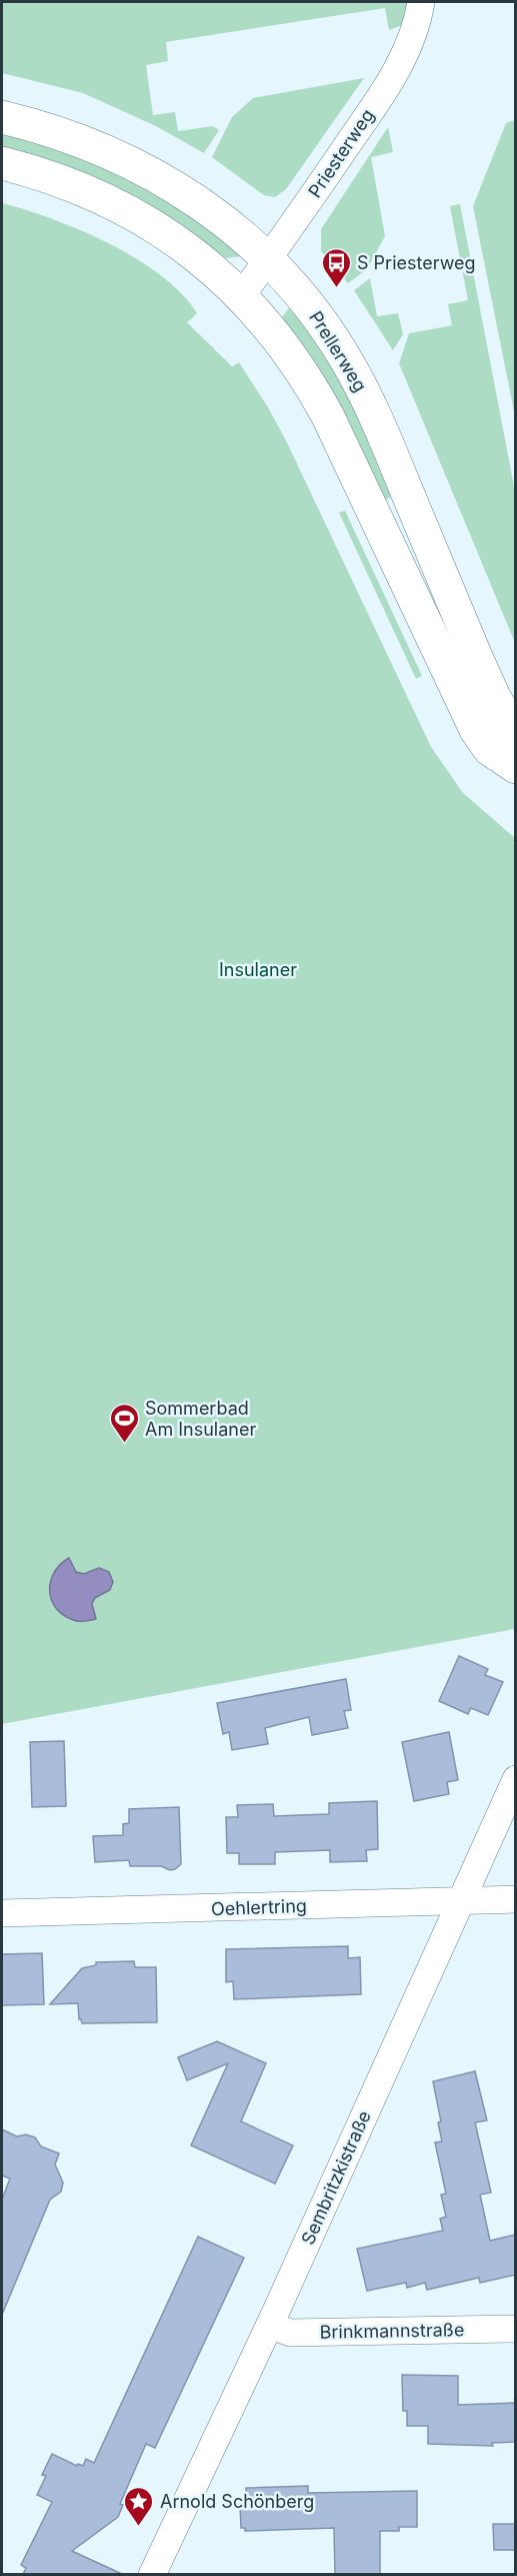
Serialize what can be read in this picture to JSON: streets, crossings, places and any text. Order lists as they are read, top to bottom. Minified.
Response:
{"streets":{"main road":["Prellerweg"],"street":["Priesterweg","Oehlertring","Sembritzkistraße","Brinkmannstraße"]},"crossings":[["Priesterweg","Prellerweg"],["Oehlertring","Sembritzkistraße"],["Sembritzkistraße","Brinkmannstraße"]],"parks":["Insulaner"],"places":{"bus stop":["S Priesterweg"],"sports":["Sommerbad Am Insulaner"],"place":["Arnold Schönberg"]}}
